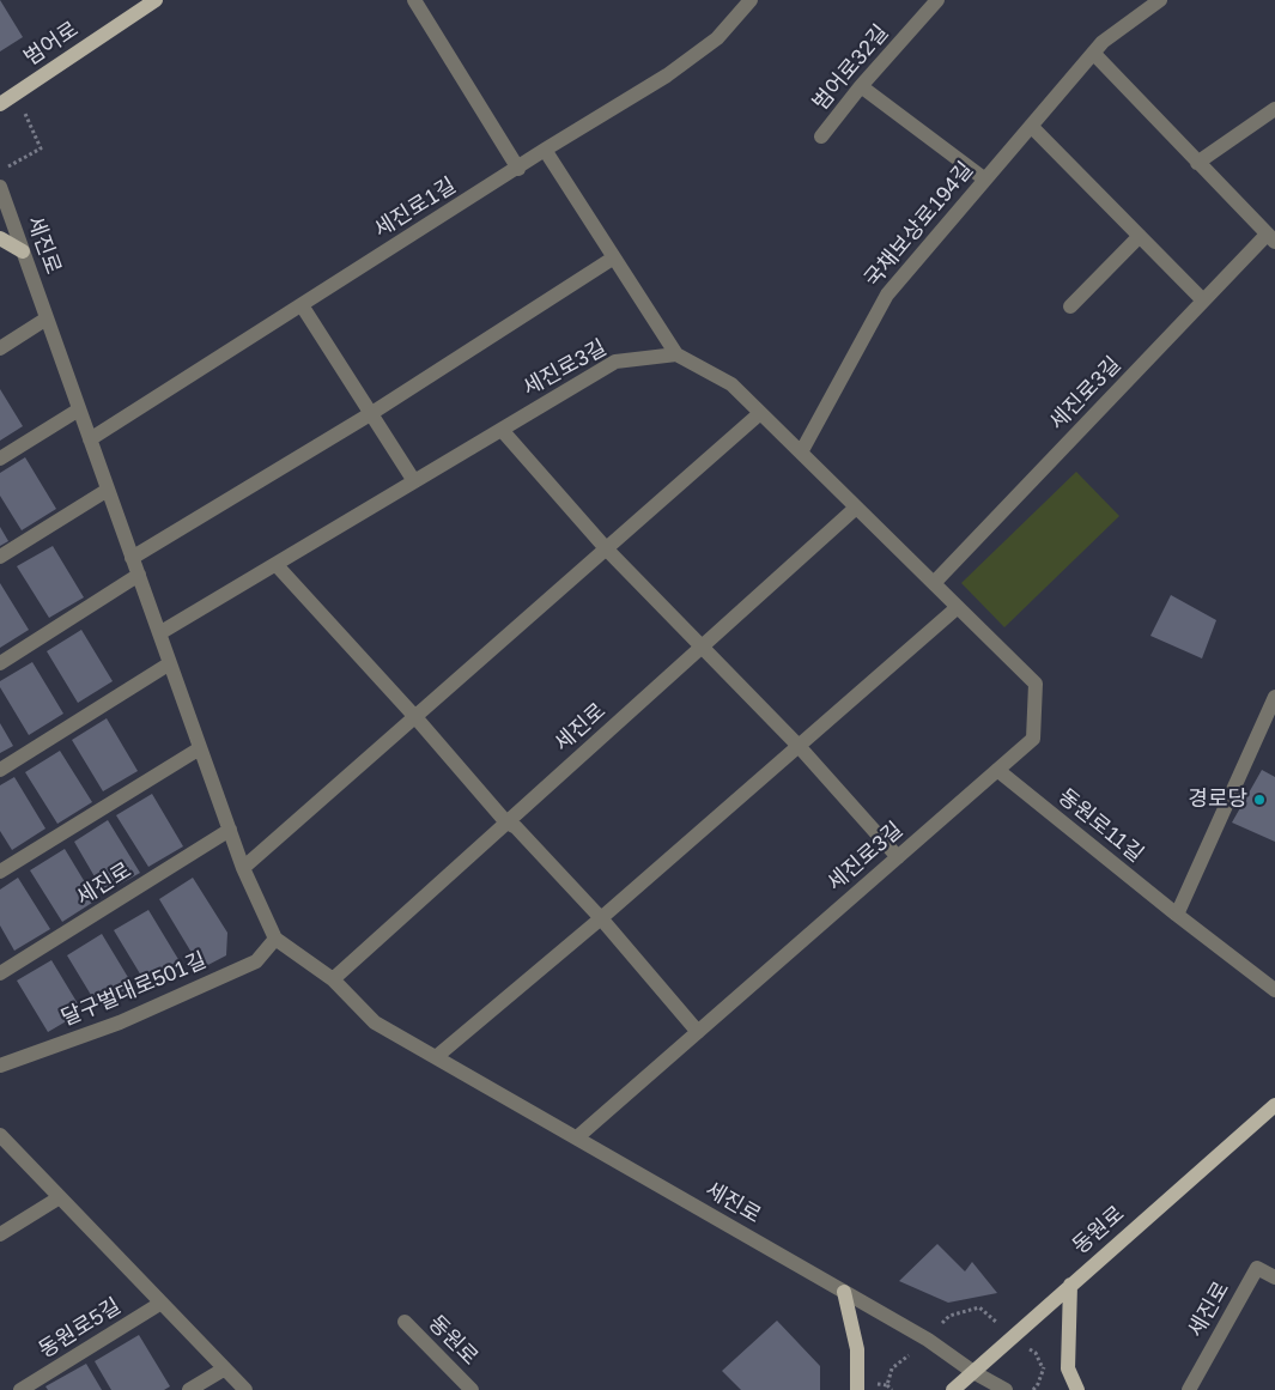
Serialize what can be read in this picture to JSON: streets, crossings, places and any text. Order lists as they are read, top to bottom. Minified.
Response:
{"streets":{"main road":["범어로","동원로"],"street":["범어로32길","세진로1길","국채보상로194길","세진로","세진로3길","동원로11길","달구벌대로501길","동원로5길"]},"crossings":[["세진로1길","세진로"],["국채보상로194길","세진로3길"],["세진로","세진로3길"],["세진로","달구벌대로501길"],["세진로","동원로"],["세진로3길","동원로11길"]],"places":["경로당"]}
